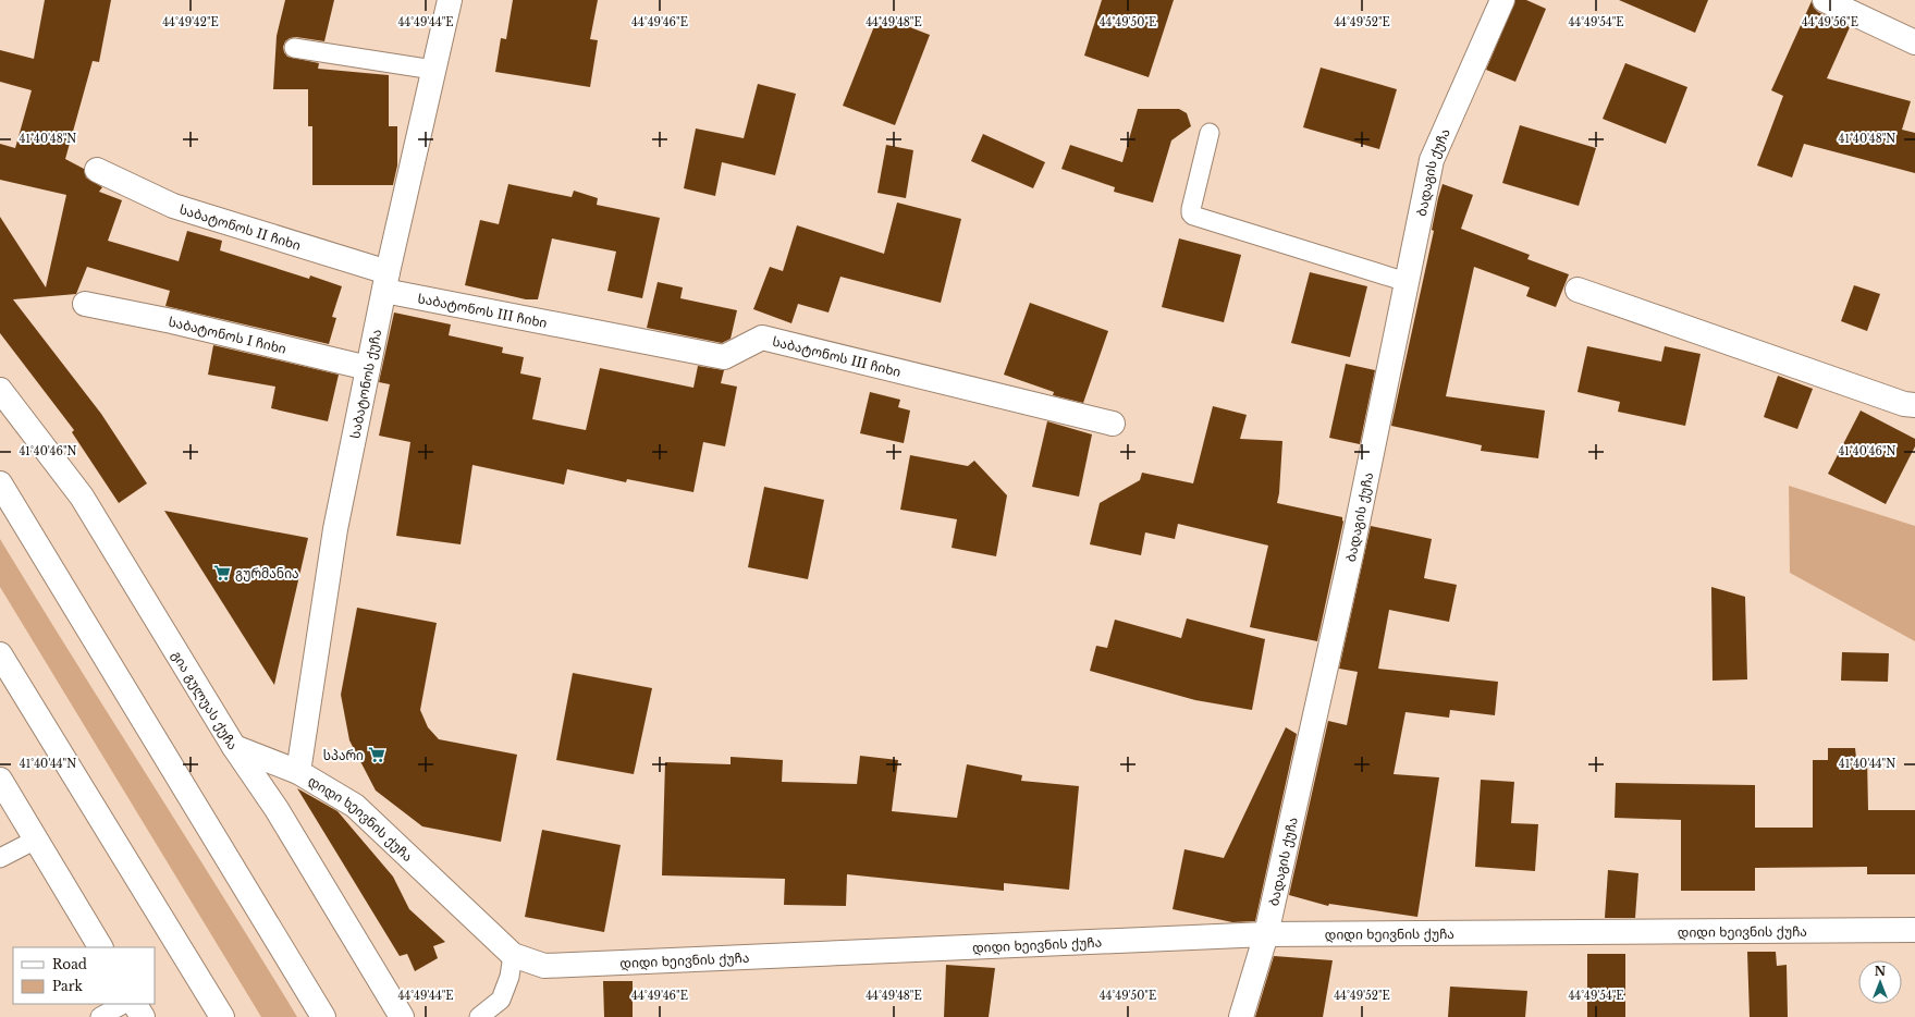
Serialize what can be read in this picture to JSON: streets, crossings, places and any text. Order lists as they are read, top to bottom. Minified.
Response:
{"streets":{"main road":["ბადაგის ქუჩა","საბატონოს II ჩიხი","საბატონოს III ჩიხი","საბატონოს I ჩიხი","საბატონოს ქუჩა","გია გულუას ქუჩა","დიდი ხეივნის ქუჩა"]},"crossings":[["ბადაგის ქუჩა","დიდი ხეივნის ქუჩა"],["საბატონოს II ჩიხი","საბატონოს III ჩიხი"],["საბატონოს II ჩიხი","საბატონოს ქუჩა"],["საბატონოს III ჩიხი","საბატონოს ქუჩა"],["საბატონოს I ჩიხი","საბატონოს ქუჩა"],["საბატონოს ქუჩა","დიდი ხეივნის ქუჩა"],["გია გულუას ქუჩა","დიდი ხეივნის ქუჩა"]],"places":{"supermarket":["გურმანია","სპარი"]},"legend":["Road","Park"],"north":"top","coordinates":["44°49'42\"E","44°49'44\"E","44°49'46\"E","44°49'48\"E","44°49'50\"E","44°49'52\"E","44°49'54\"E","44°49'56\"E","41°40'48\"N","41°40'46\"N","41°40'44\"N"]}
